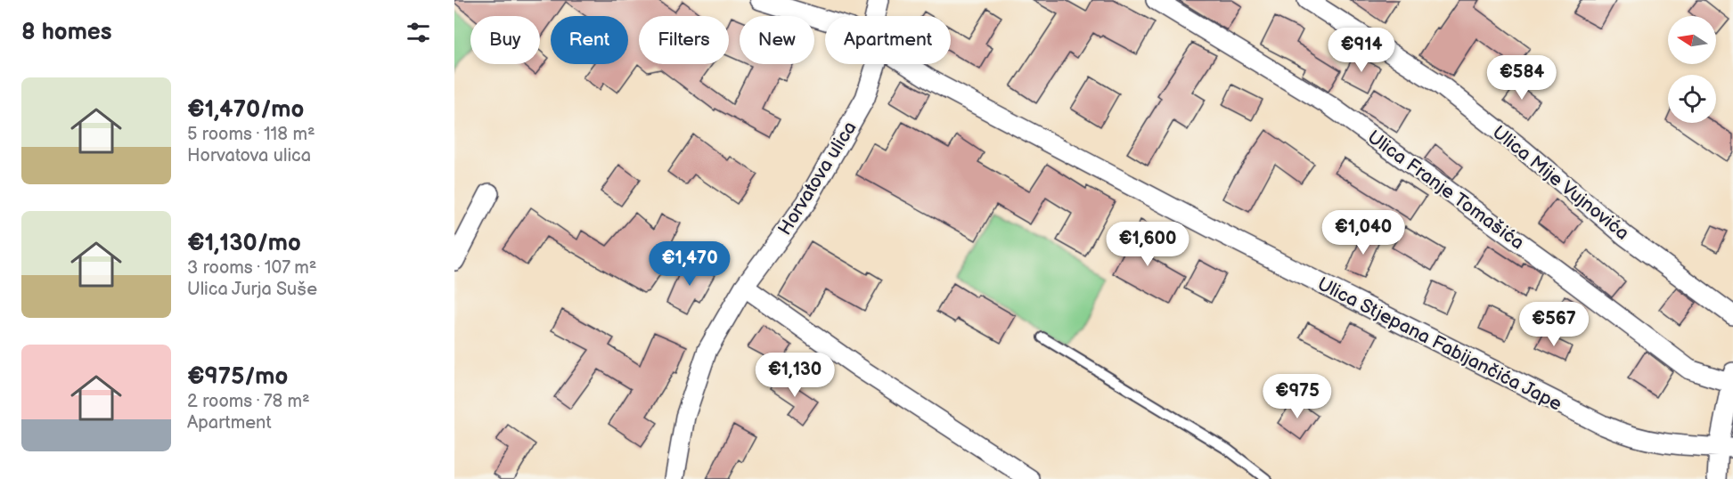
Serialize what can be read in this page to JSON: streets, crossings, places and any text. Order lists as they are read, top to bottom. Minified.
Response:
{"streets":{"street":["Horvatova ulica","Ulica Mije Vujnovića","Ulica Franje Tomašića","Ulica Stjepana Fabijančića Jape"]},"north":"left","page":{"heading":"8 homes","chip":["Buy","Rent","Filters","New","Apartment"],"price":["€914","€584","€1,040","€1,600","€1,470","€567","€1,130","€975"],"list":[{"name":"€1,470/mo","note":"5 rooms · 118 m² · Horvatova ulica"},{"name":"€1,130/mo","note":"3 rooms · 107 m² · Ulica Jurja Suše"},{"name":"€975/mo","note":"2 rooms · 78 m² · Apartment"}]}}
